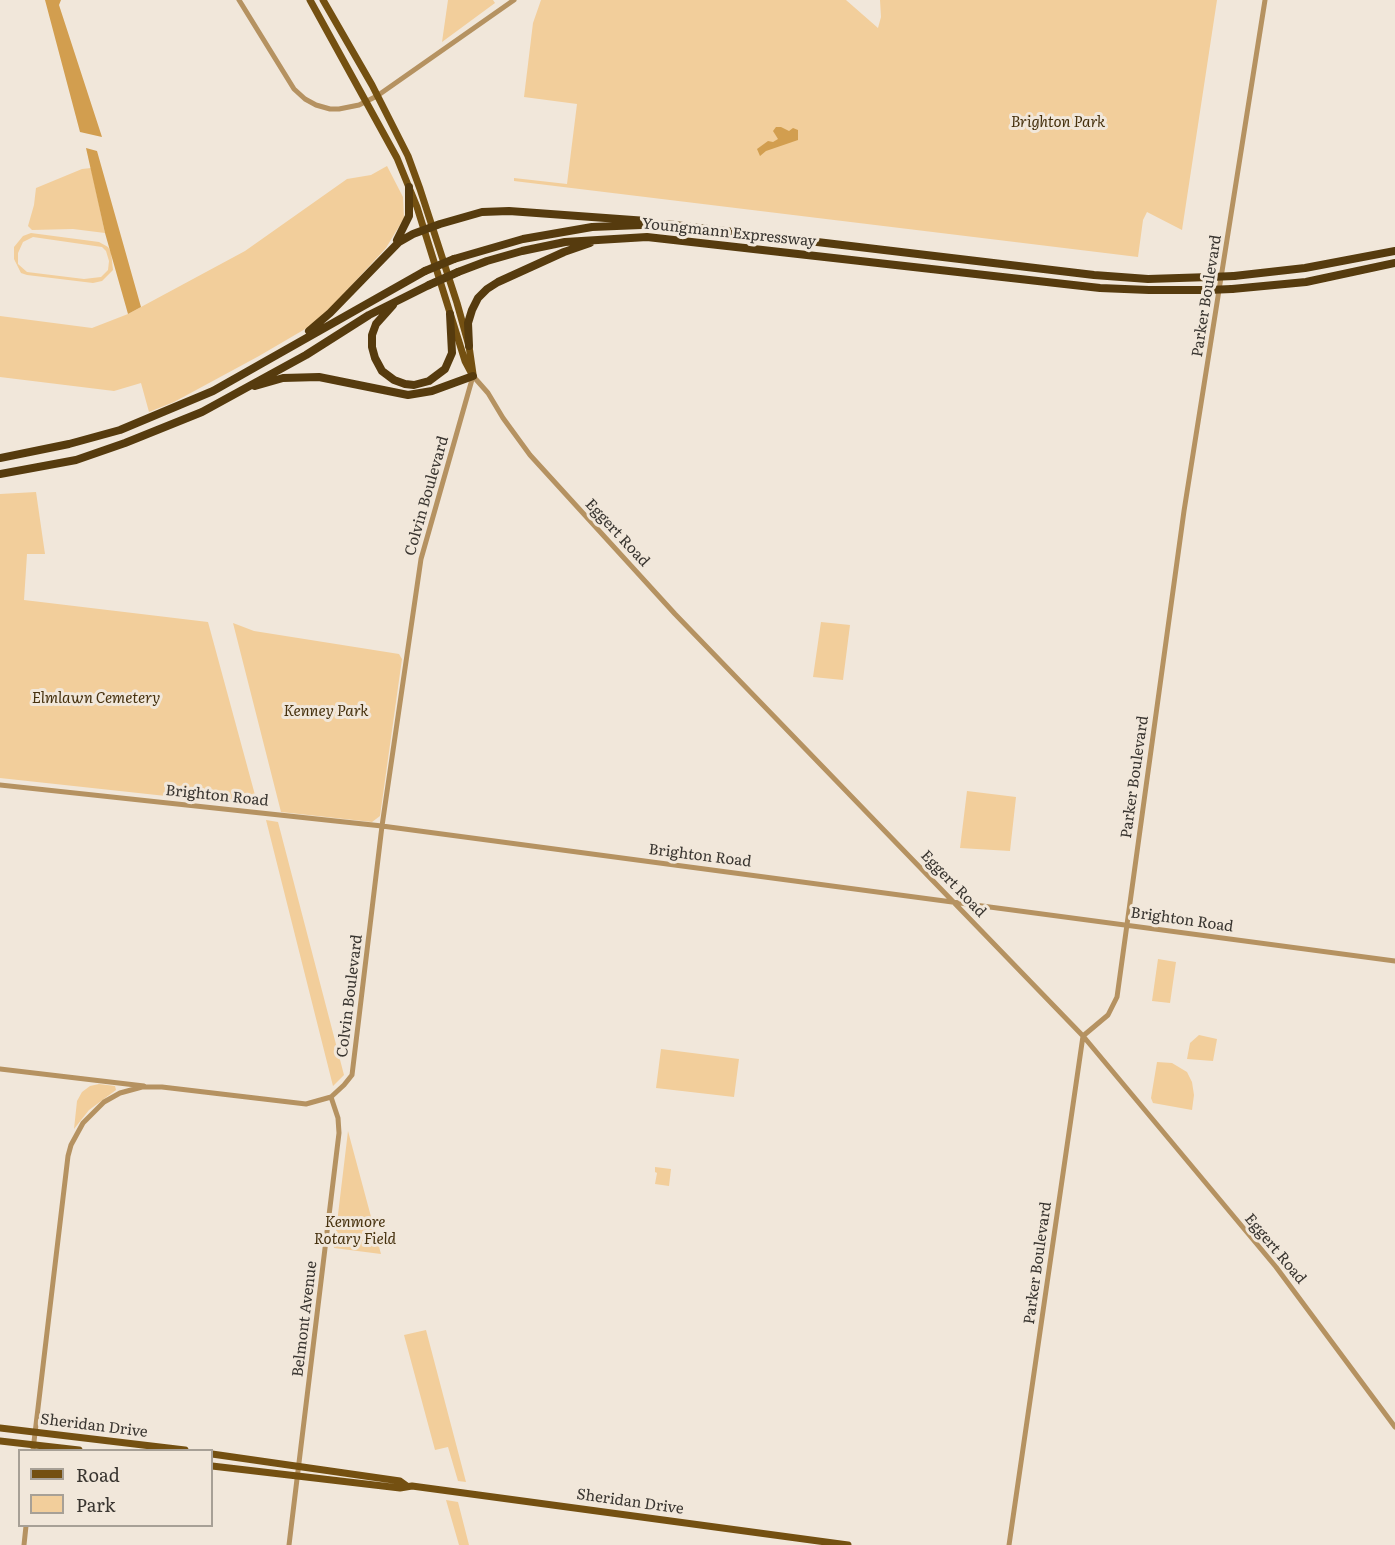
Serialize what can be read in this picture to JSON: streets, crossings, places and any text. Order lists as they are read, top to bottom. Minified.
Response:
{"streets":{"highway":["Youngmann Expressway"],"main road":["Sheridan Drive"],"street":["Parker Boulevard","Colvin Boulevard","Eggert Road","Brighton Road","Belmont Avenue"]},"crossings":[["Parker Boulevard","Eggert Road"],["Parker Boulevard","Brighton Road"],["Colvin Boulevard","Eggert Road"],["Colvin Boulevard","Brighton Road"],["Colvin Boulevard","Belmont Avenue"],["Eggert Road","Brighton Road"],["Belmont Avenue","Sheridan Drive"]],"parks":["Brighton Park","Elmlawn Cemetery","Kenney Park","Kenmore Rotary Field"],"legend":["Road","Park"]}
